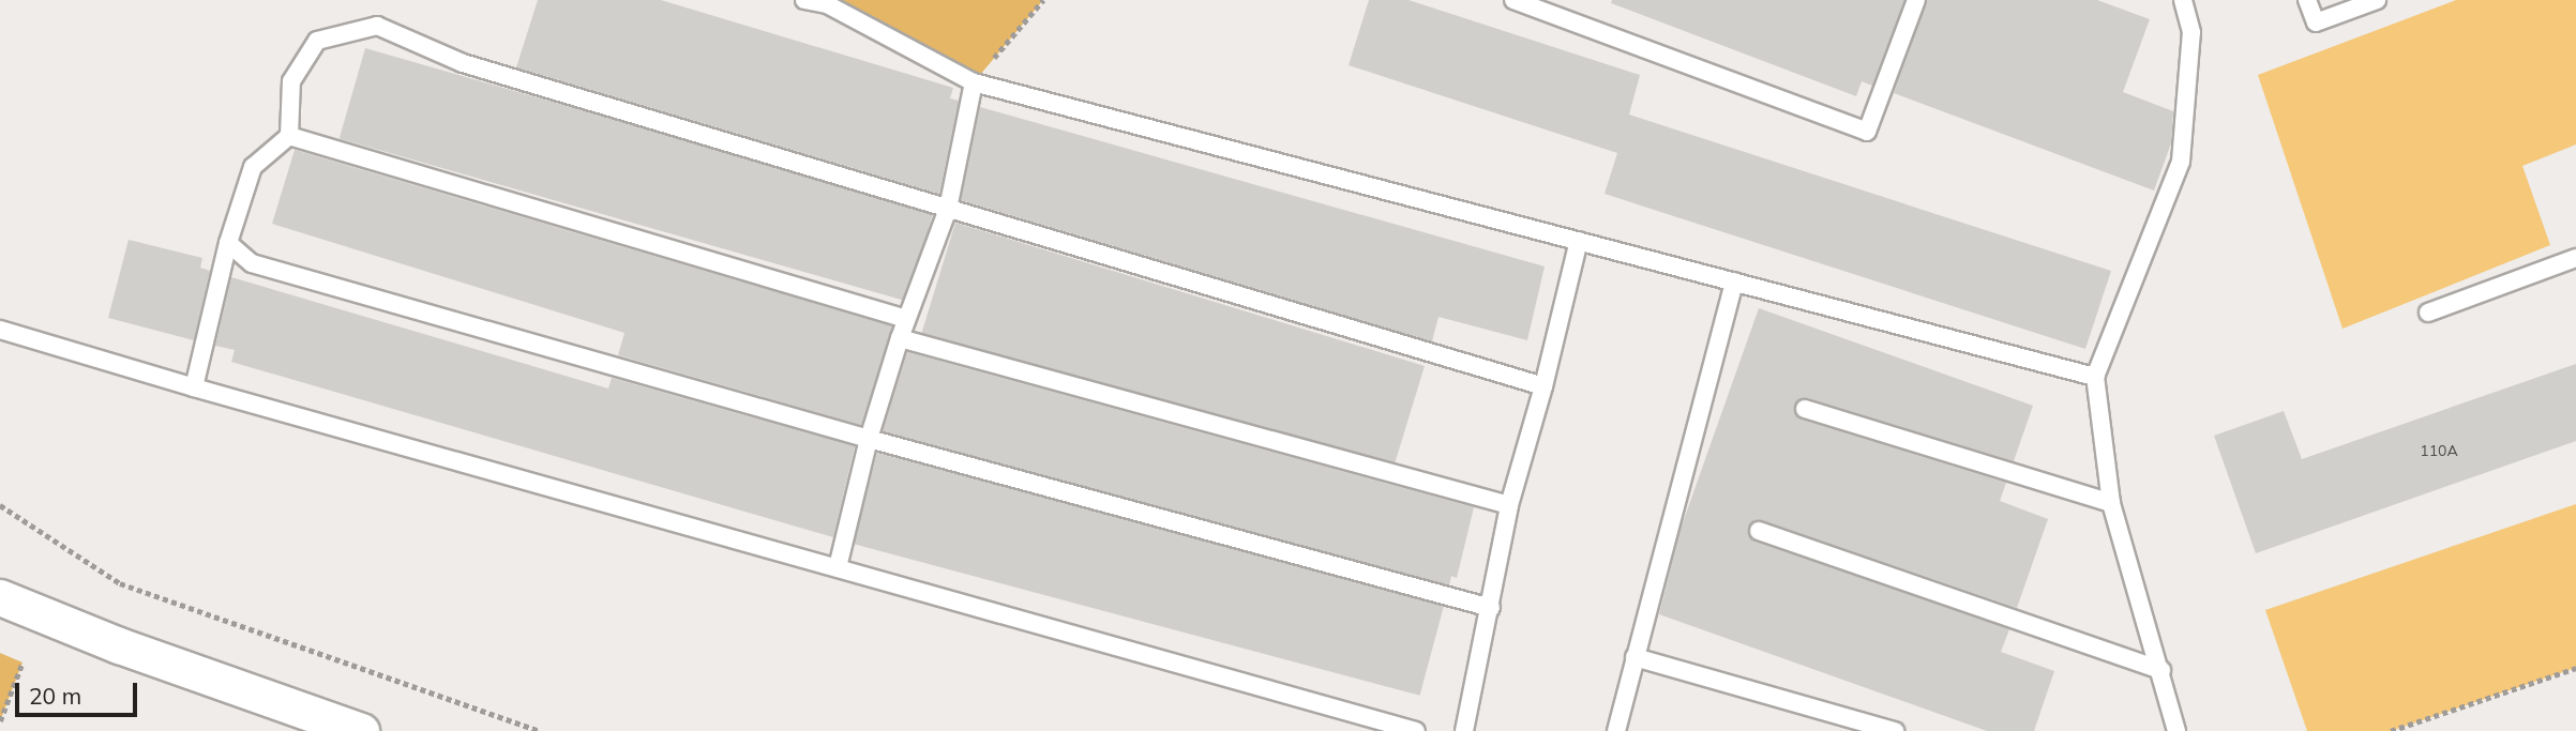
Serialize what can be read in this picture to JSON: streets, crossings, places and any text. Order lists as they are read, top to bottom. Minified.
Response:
{"house_numbers":["110А"],"scale_bar":"20 m"}
